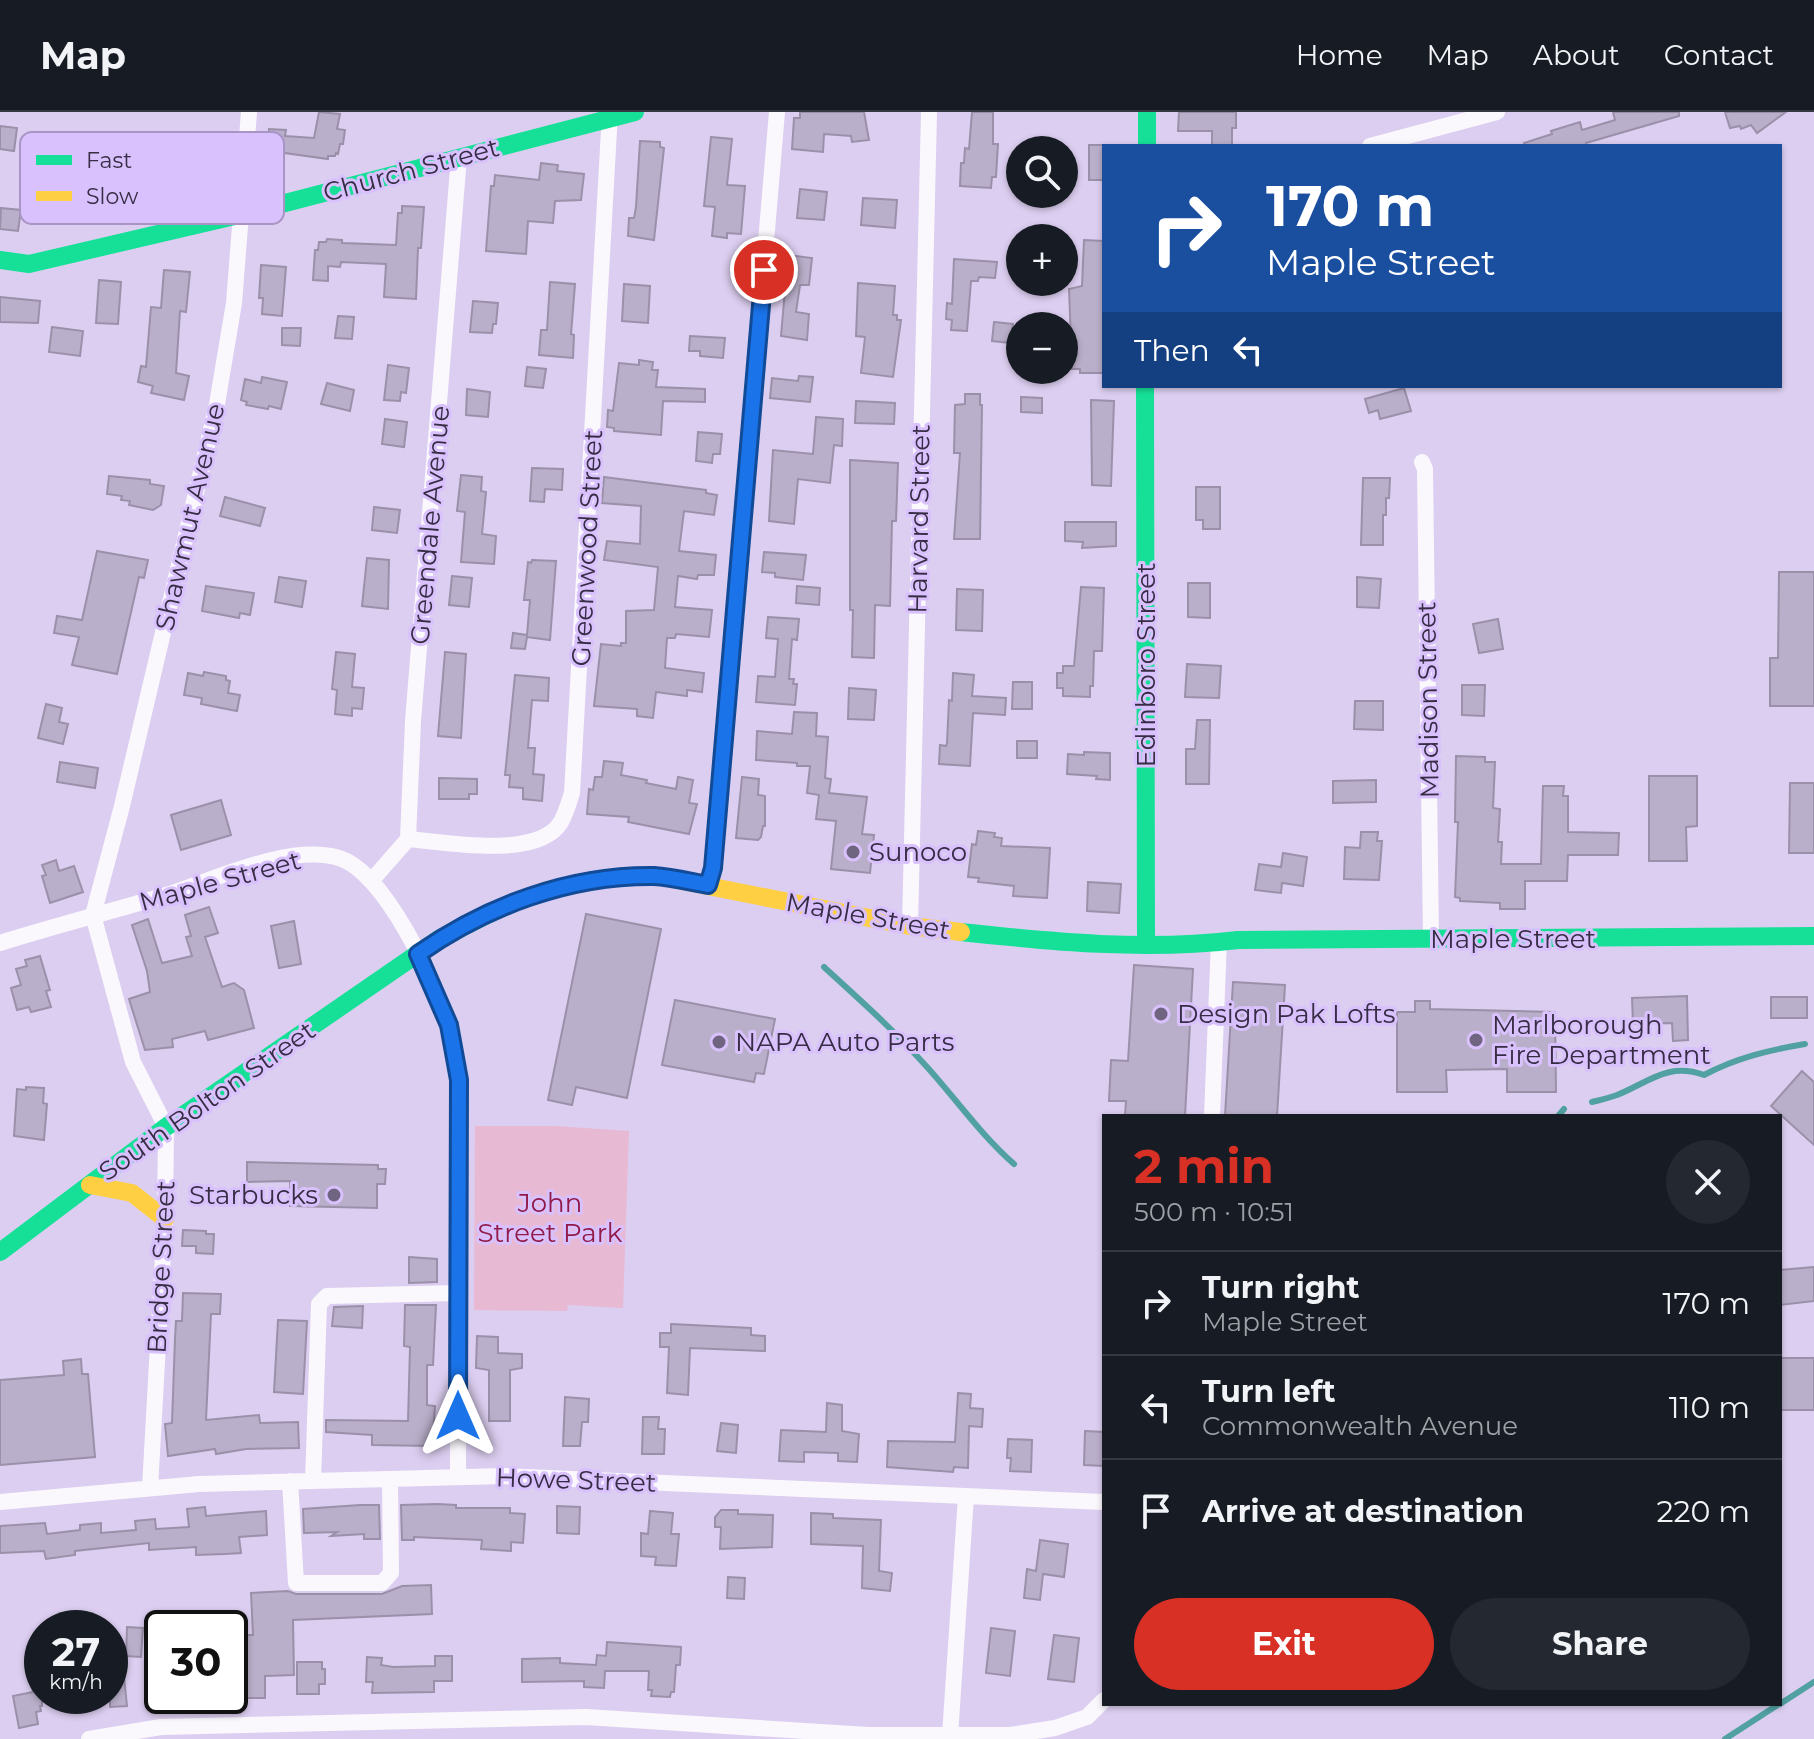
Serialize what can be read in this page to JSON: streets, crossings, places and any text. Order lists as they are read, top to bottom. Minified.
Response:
{"streets":{"main road":["Church Street","Edinboro Street","Maple Street","South Bolton Street"],"street":["Shawmut Avenue","Harvard Street","Greendale Avenue","Greenwood Street","Madison Street","Bridge Street","Howe Street"]},"crossings":[["Church Street","Greendale Avenue"],["Church Street","Greenwood Street"],["Shawmut Avenue","Maple Street"],["Shawmut Avenue","Bridge Street"],["Harvard Street","Maple Street"],["Greendale Avenue","Greenwood Street"],["Edinboro Street","Maple Street"],["Madison Street","Maple Street"],["Maple Street","South Bolton Street"],["Maple Street","Bridge Street"],["South Bolton Street","Bridge Street"],["Bridge Street","Howe Street"]],"parks":["John Street Park"],"places":["Sunoco","Design Pak Lofts","Marlborough Fire Department","NAPA Auto Parts","Starbucks"],"legend":["Fast","Slow"],"page":{"header":"Map","nav":["Home","Map","About","Contact"],"map_buttons":["+","−"],"turn":["170 m","Maple Street"],"then":"Then","heading":["2 min","500 m · 10:51"],"list":[{"name":"Turn right","note":"Maple Street","value":"170 m"},{"name":"Turn left","note":"Commonwealth Avenue","value":"110 m"},{"name":"Arrive at destination","value":"220 m"}],"buttons":["Exit","Share"],"speed":"27 km/h","limit":"30"}}
